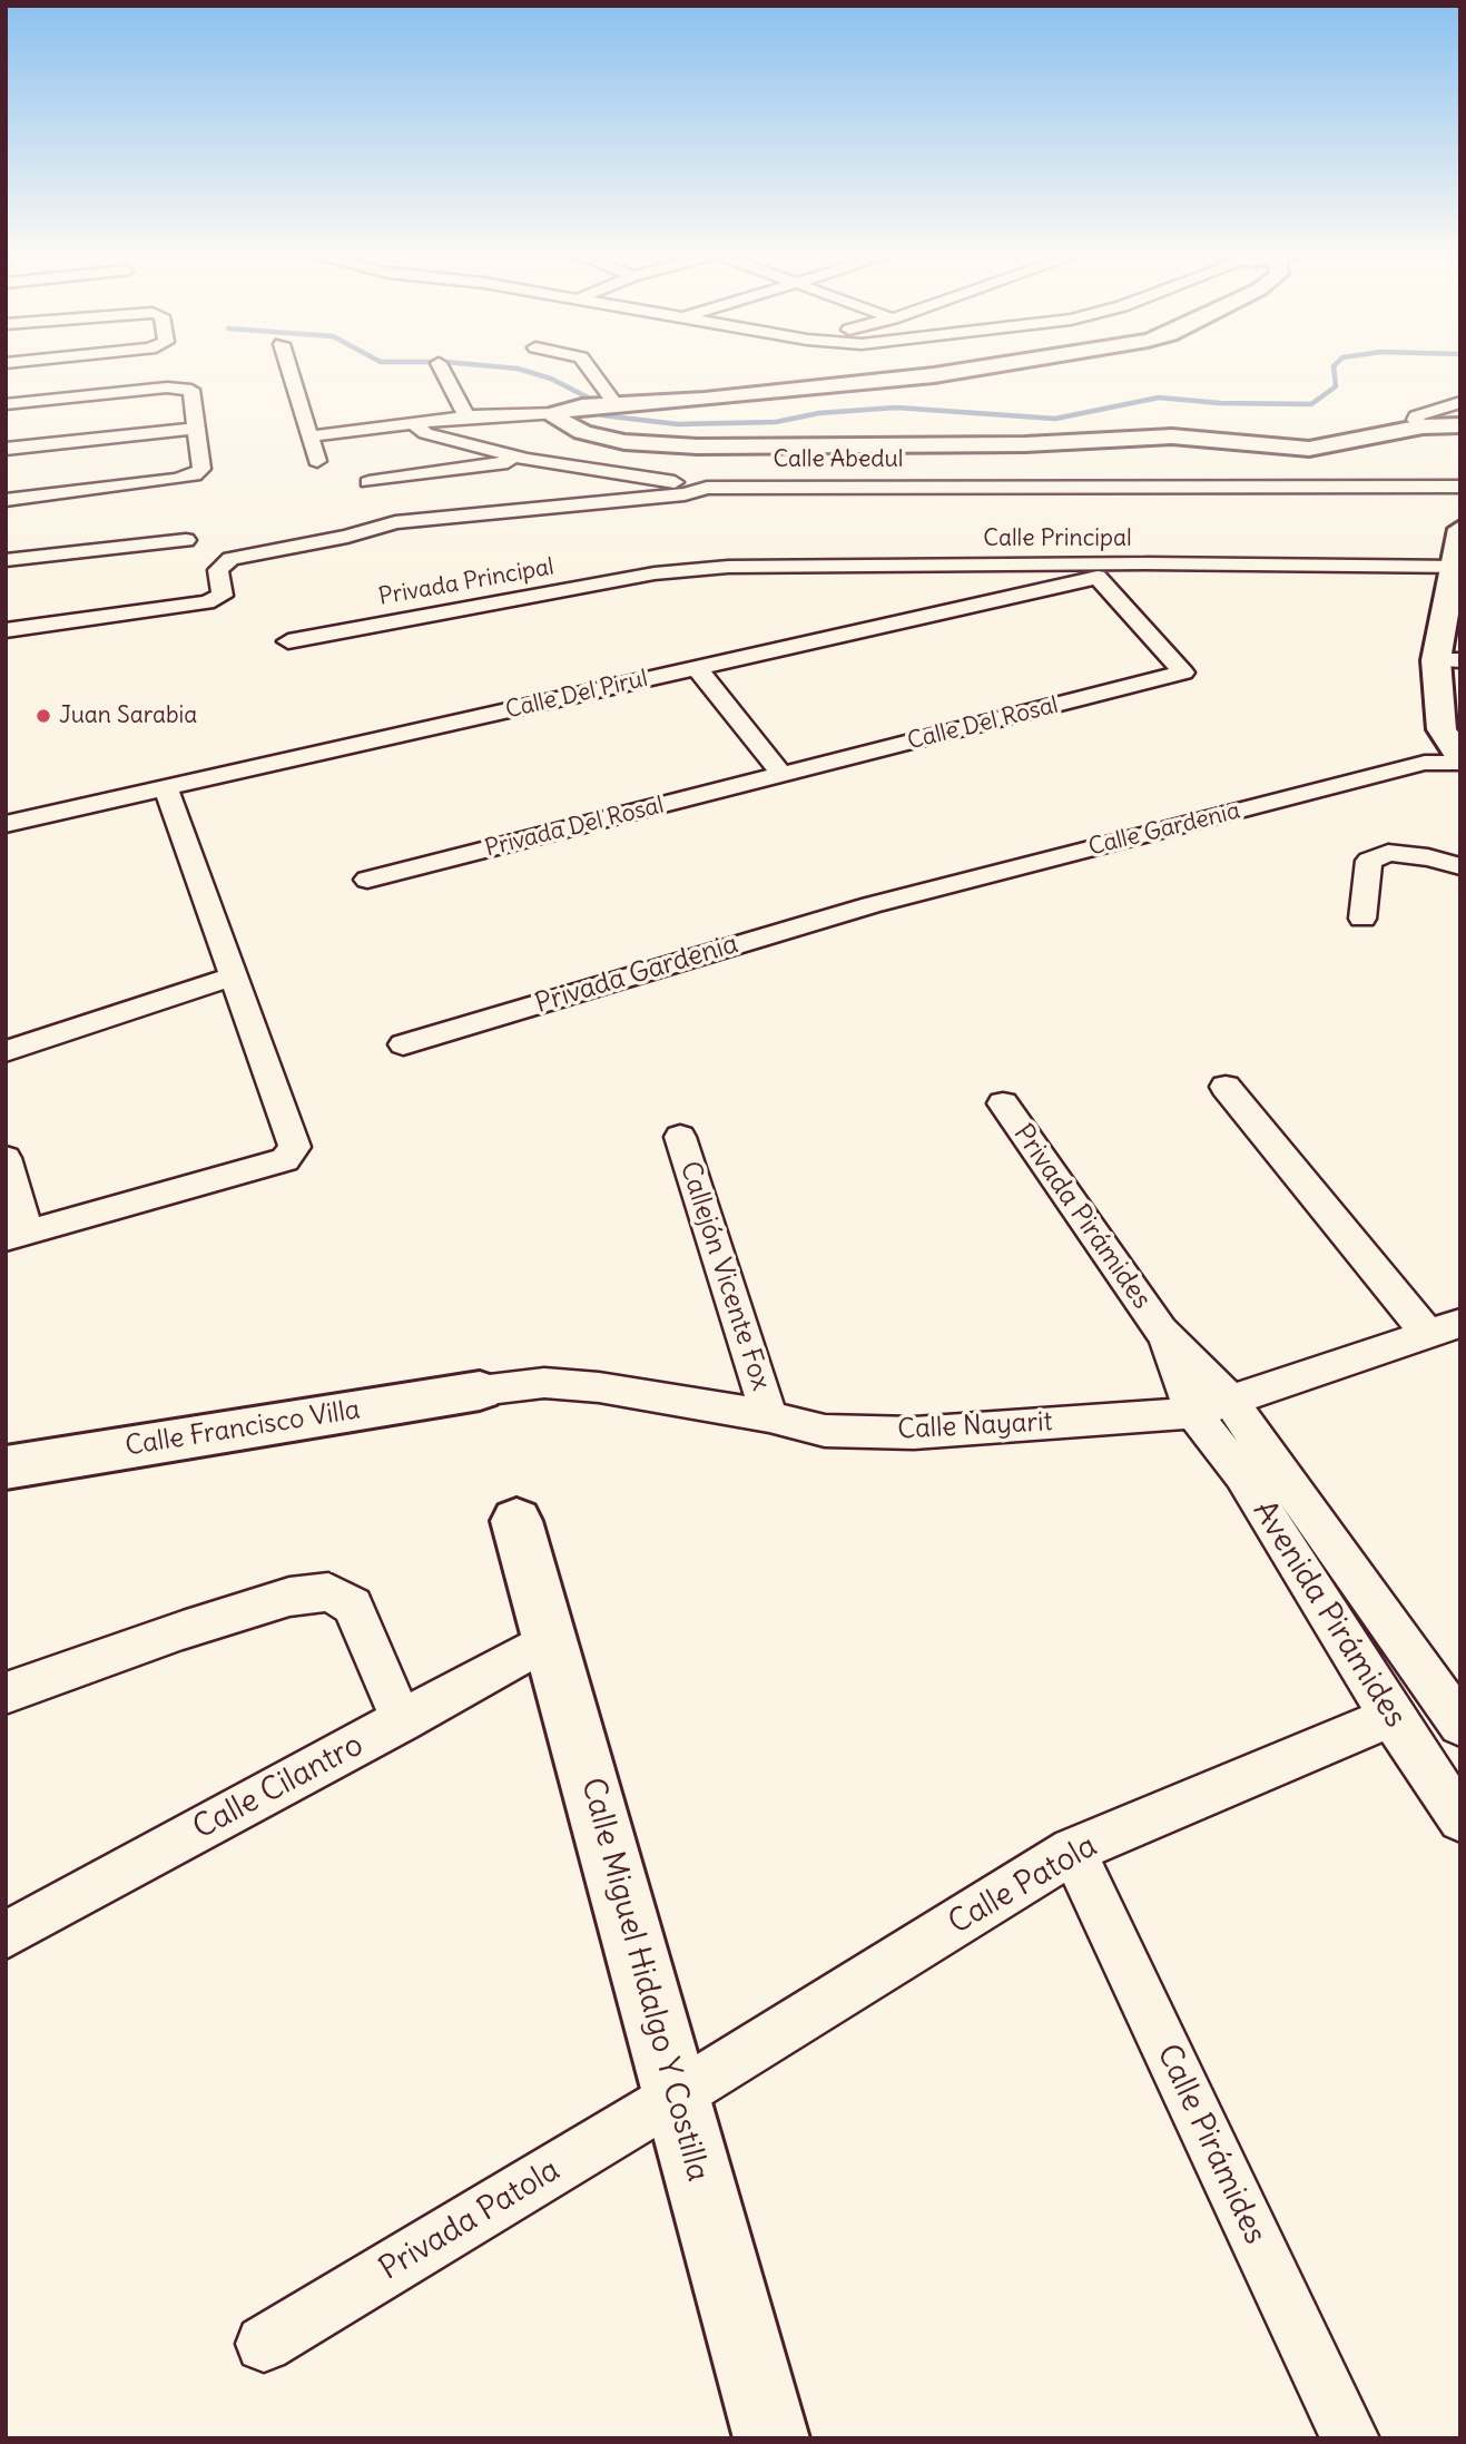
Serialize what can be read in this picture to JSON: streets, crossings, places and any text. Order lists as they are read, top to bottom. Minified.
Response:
{"streets":{"street":["Calle Abedul","Calle Principal","Privada Principal","Calle Del Pirul","Calle Del Rosal","Privada Del Rosal","Calle Gardenia","Privada Gardenia","Privada Pirámides","Callejón Vicente Fox","Calle Nayarit","Calle Francisco Villa","Avenida Pirámides","Calle Cilantro","Calle Patola","Calle Miguel Hidalgo Y Costilla","Calle Pirámides","Privada Patola"]},"crossings":[["Calle Principal","Privada Principal"],["Calle Principal","Calle Del Pirul"],["Calle Del Pirul","Calle Del Rosal"],["Calle Del Rosal","Privada Del Rosal"],["Calle Gardenia","Privada Gardenia"],["Privada Pirámides","Calle Nayarit"],["Privada Pirámides","Avenida Pirámides"],["Callejón Vicente Fox","Calle Nayarit"],["Calle Nayarit","Calle Francisco Villa"],["Calle Nayarit","Avenida Pirámides"],["Avenida Pirámides","Calle Patola"],["Calle Cilantro","Calle Miguel Hidalgo Y Costilla"],["Calle Patola","Calle Miguel Hidalgo Y Costilla"],["Calle Patola","Calle Pirámides"],["Calle Patola","Privada Patola"],["Calle Miguel Hidalgo Y Costilla","Privada Patola"]],"places":["Juan Sarabia"]}
